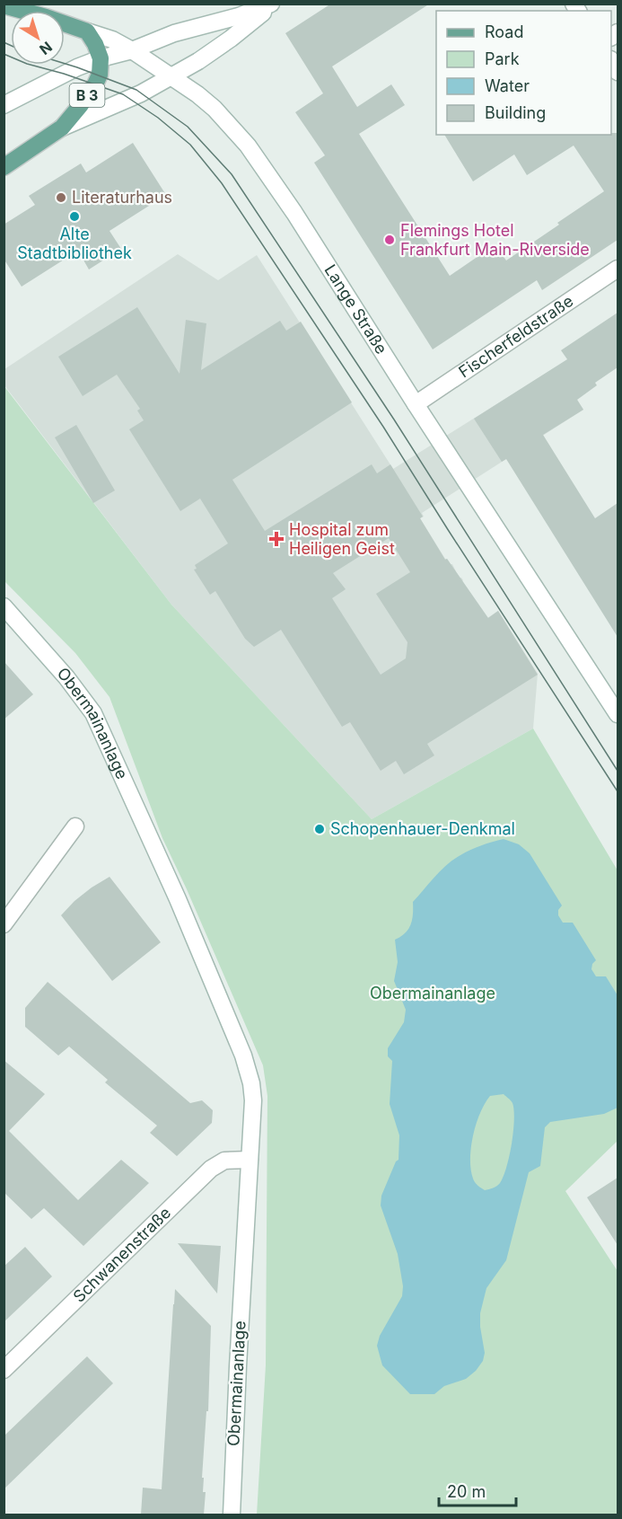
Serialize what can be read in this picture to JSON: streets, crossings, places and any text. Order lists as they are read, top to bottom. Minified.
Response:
{"streets":{"main road":["B 3","Lange Straße","Fischerfeldstraße","Obermainanlage","Schwanenstraße"]},"crossings":[["Lange Straße","Fischerfeldstraße"],["Obermainanlage","Schwanenstraße"]],"parks":["Obermainanlage"],"places":{"other":["Literaturhaus","Alte Stadtbibliothek","Flemings Hotel Frankfurt Main-Riverside","Schopenhauer-Denkmal"],"health":["Hospital zum Heiligen Geist"]},"legend":["Road","Park","Water","Building"],"scale_bar":"20 m","north":"bottom right"}
